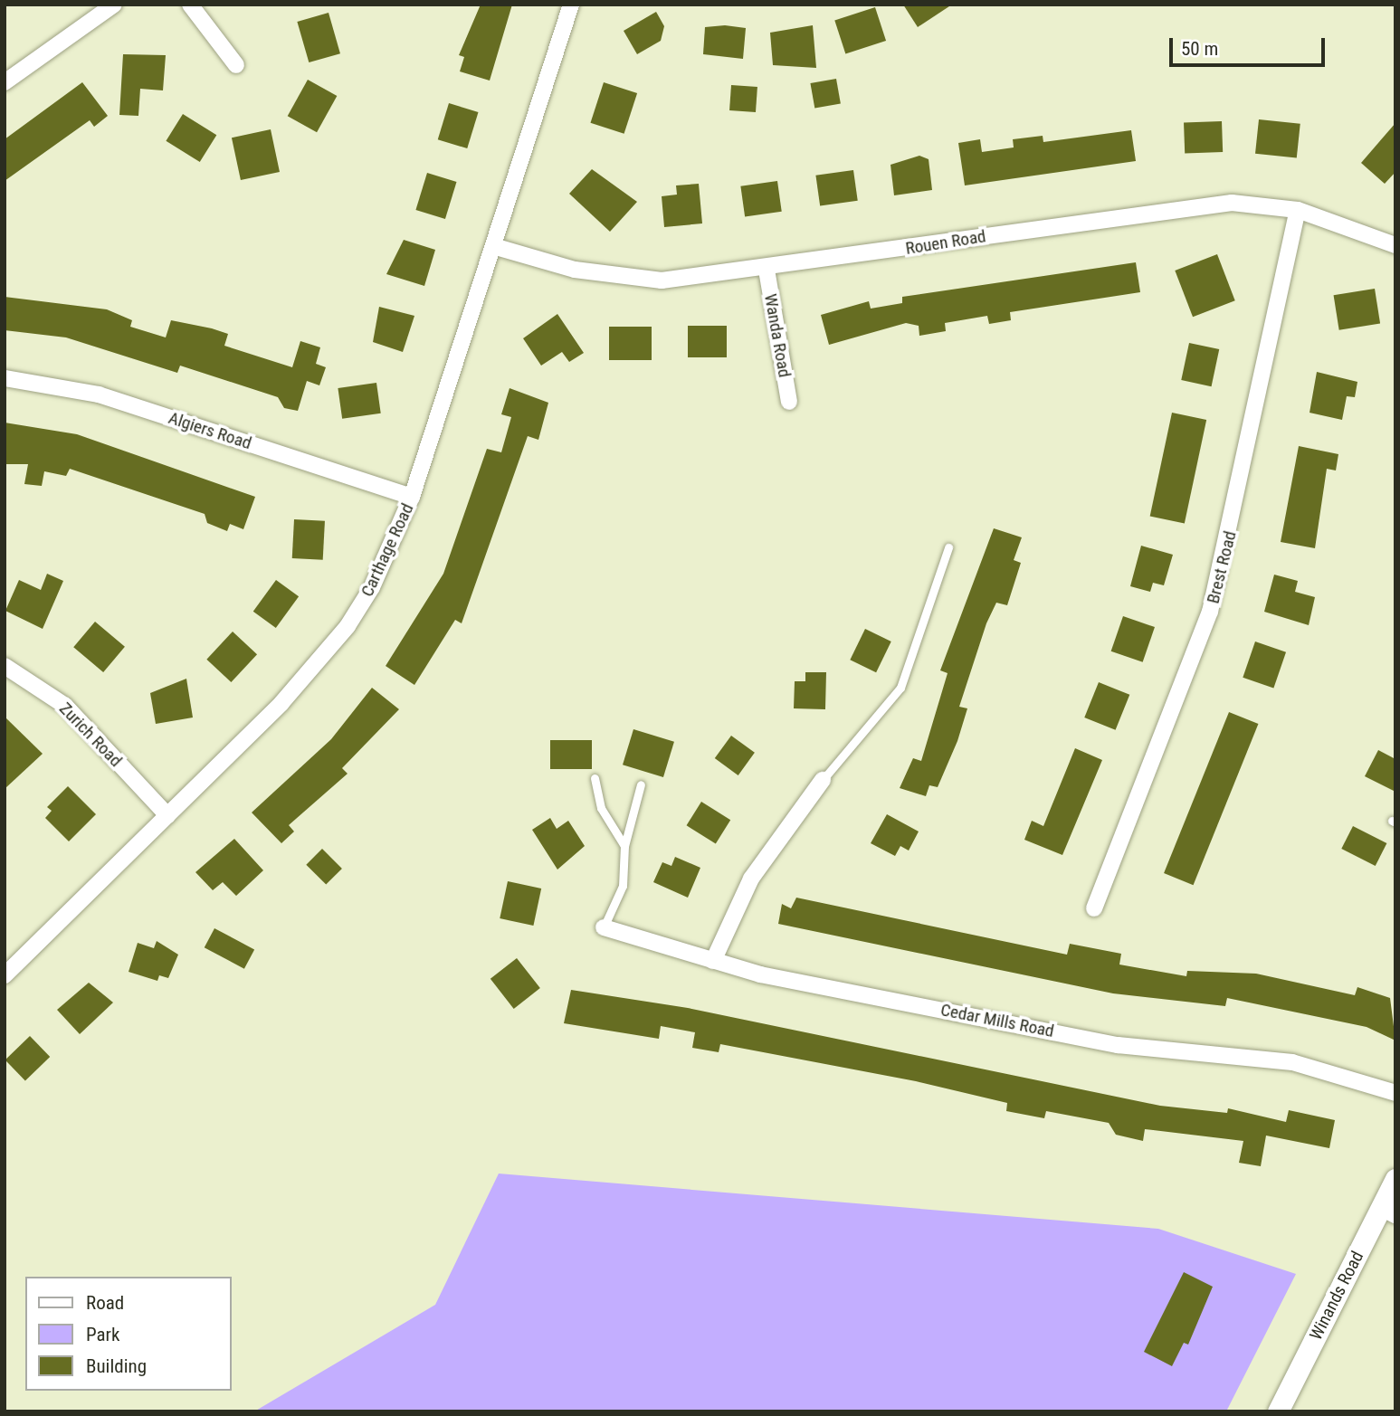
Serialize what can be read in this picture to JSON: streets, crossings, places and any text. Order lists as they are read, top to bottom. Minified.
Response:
{"streets":{"street":["Rouen Road","Wanda Road","Algiers Road","Carthage Road","Brest Road","Zurich Road","Cedar Mills Road","Winands Road"]},"crossings":[["Rouen Road","Wanda Road"],["Rouen Road","Carthage Road"],["Rouen Road","Brest Road"],["Algiers Road","Carthage Road"],["Carthage Road","Zurich Road"]],"legend":["Road","Park","Building"],"scale_bar":"50 m"}
